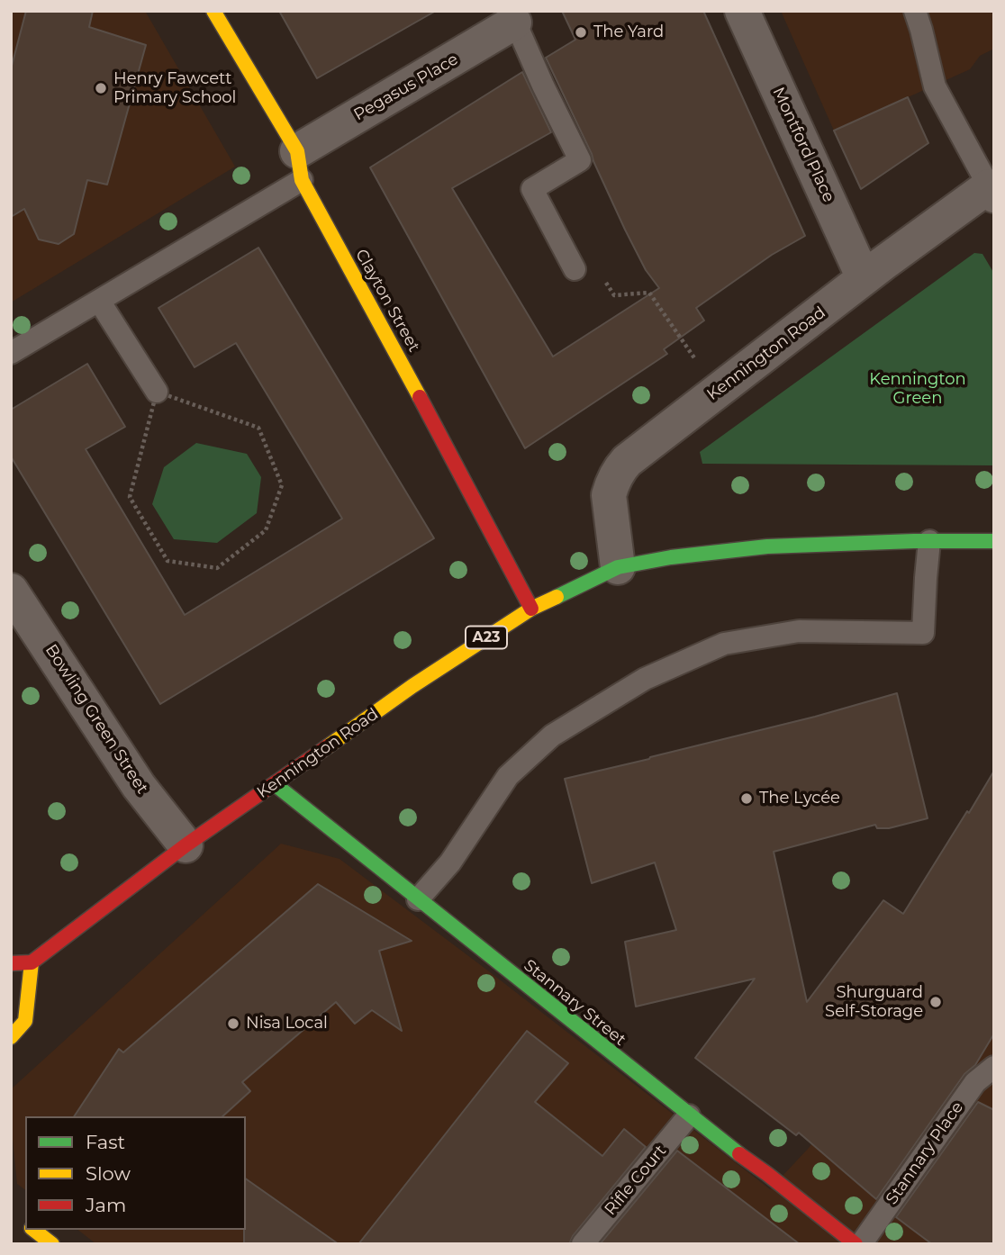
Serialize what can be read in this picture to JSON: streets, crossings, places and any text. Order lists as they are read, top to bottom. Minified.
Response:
{"streets":{"main road":["Clayton Street","Kennington Road","A23","Stannary Street"],"street":["Pegasus Place","Montford Place","Bowling Green Street"],"lane":["Stannary Place","Rifle Court"]},"crossings":[["Pegasus Place","Clayton Street"],["Montford Place","Kennington Road"],["Clayton Street","Kennington Road"],["Kennington Road","Bowling Green Street"],["Kennington Road","Stannary Street"],["Stannary Street","Rifle Court"]],"parks":["Kennington Green"],"places":["The Yard","Henry Fawcett Primary School","The Lycée","Shurguard Self-Storage","Nisa Local"],"legend":["Fast","Slow","Jam"]}
